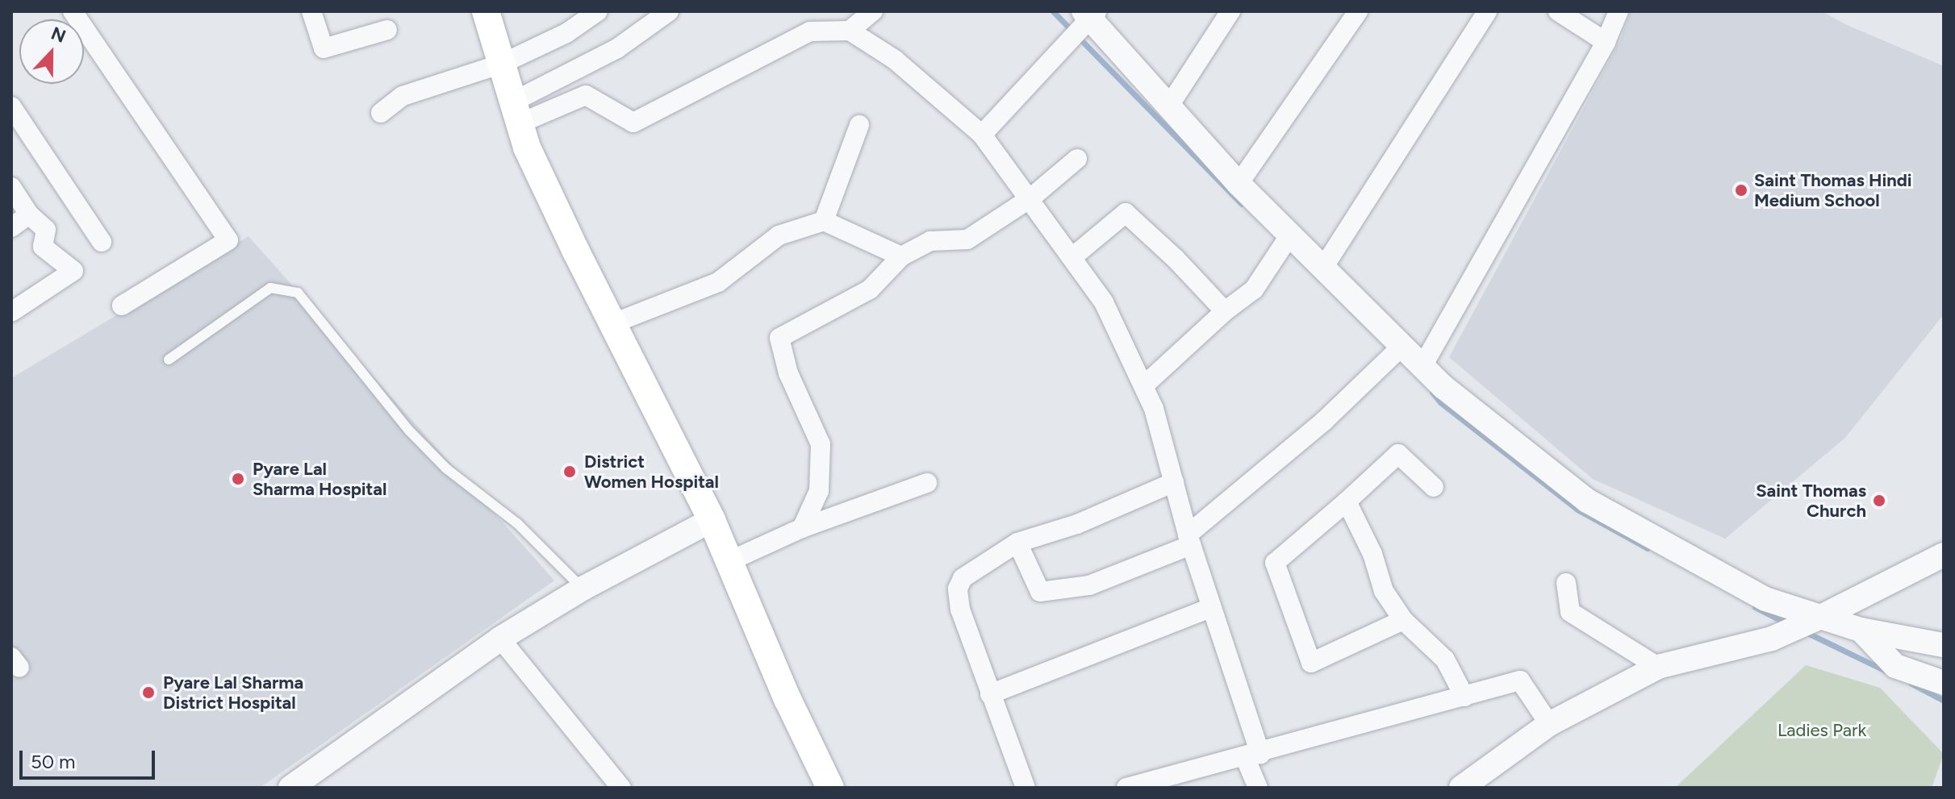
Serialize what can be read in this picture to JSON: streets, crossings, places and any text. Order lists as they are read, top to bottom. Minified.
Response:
{"parks":["Ladies Park"],"places":["Saint Thomas Hindi Medium School","District Women Hospital","Pyare Lal Sharma Hospital","Saint Thomas Church","Pyare Lal Sharma District Hospital"],"scale_bar":"50 m","north":"top"}
